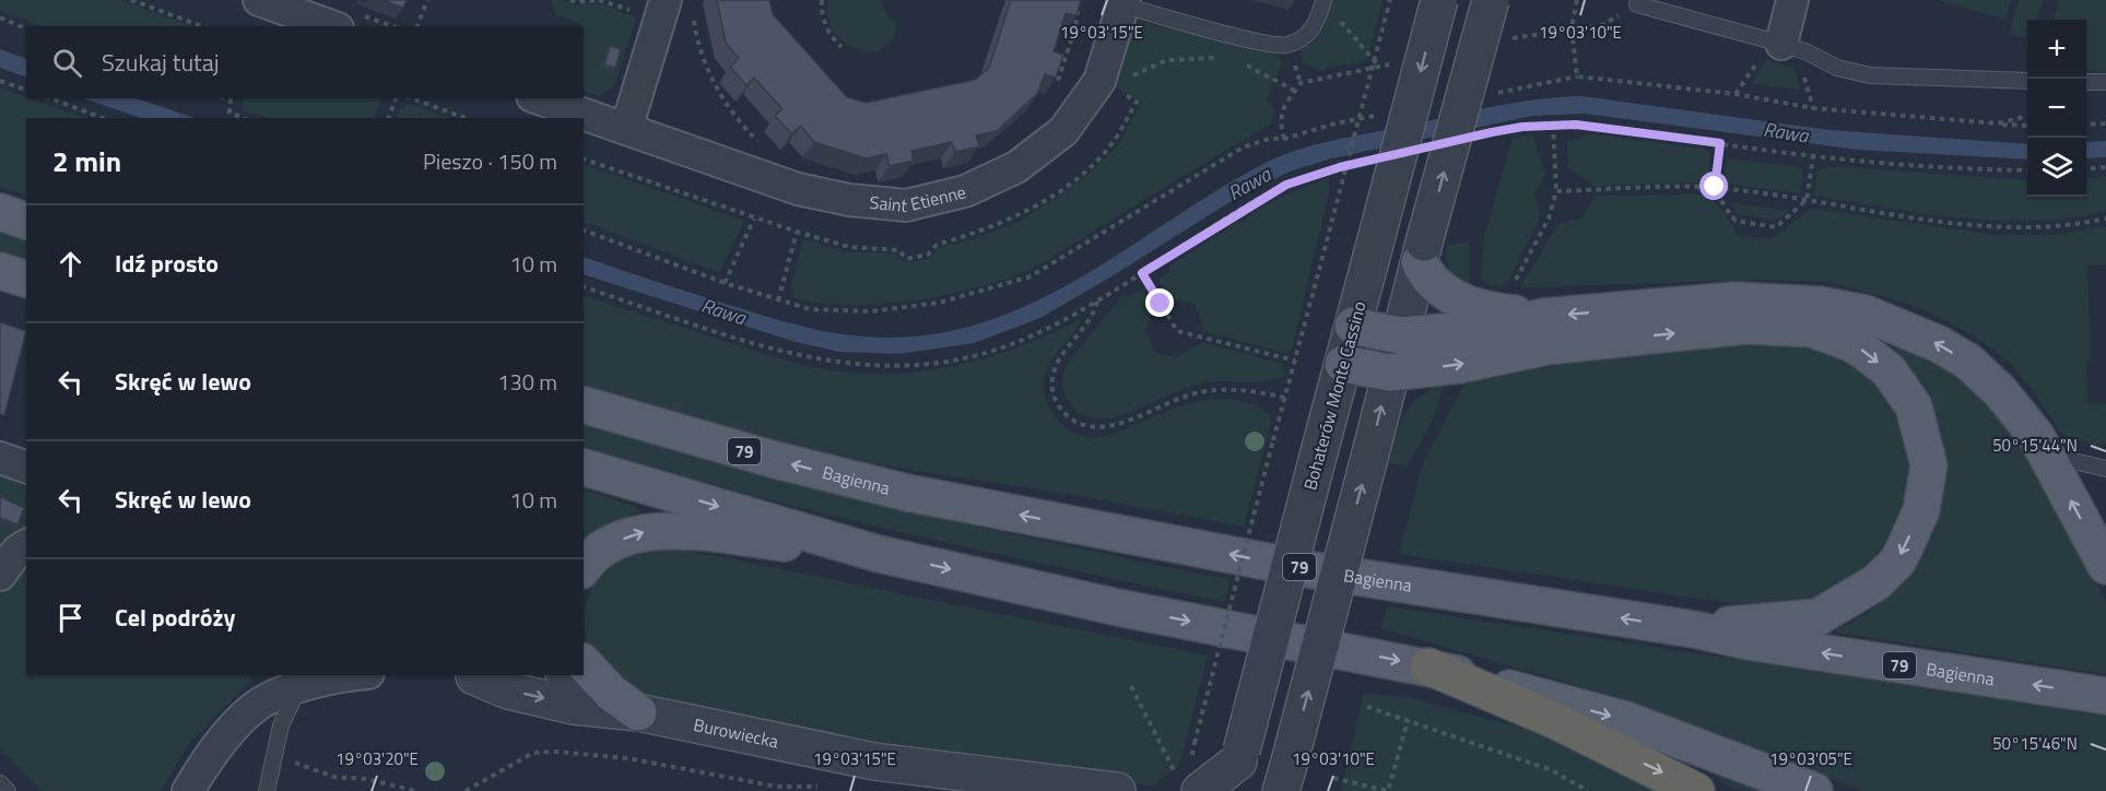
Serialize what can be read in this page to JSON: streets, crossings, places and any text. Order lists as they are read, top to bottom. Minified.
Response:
{"streets":{"main road":["79","Bagienna"],"street":["Saint Etienne","Bohaterów Monte Cassino","Burowiecka"]},"water":["Rawa"],"page":{"map_buttons":["+","−"],"search":"Szukaj tutaj","heading":["2 min","Pieszo · 150 m"],"list":[["Idź prosto","10 m"],["Skręć w lewo","130 m"],["Skręć w lewo","10 m"],"Cel podróży"]},"coordinates":["19°03'15\"E","19°03'10\"E","50°15'44\"N","50°15'46\"N","19°03'20\"E","19°03'05\"E"]}
